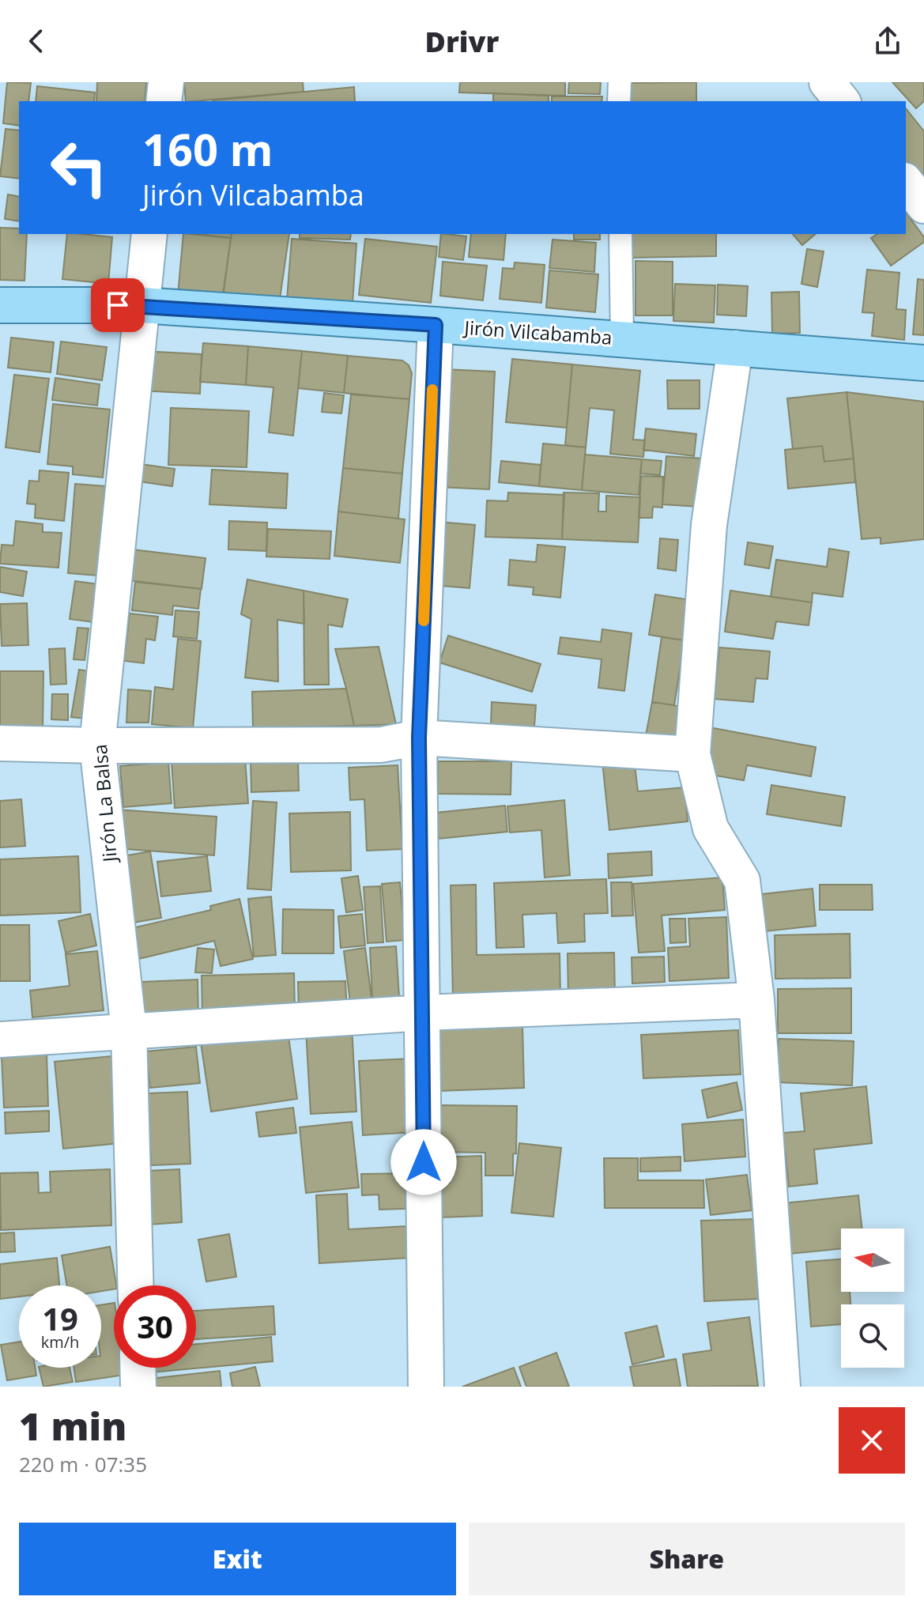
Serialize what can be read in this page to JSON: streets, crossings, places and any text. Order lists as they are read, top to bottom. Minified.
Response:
{"streets":{"main road":["Jirón Vilcabamba"],"street":["Jirón La Balsa"]},"crossings":[["Jirón Vilcabamba","Jirón La Balsa"]],"north":"left","page":{"header":"Drivr","turn":["160 m","Jirón Vilcabamba"],"speed":"19 km/h","limit":"30","heading":["1 min","220 m · 07:35"],"buttons":["Exit","Share"]}}
